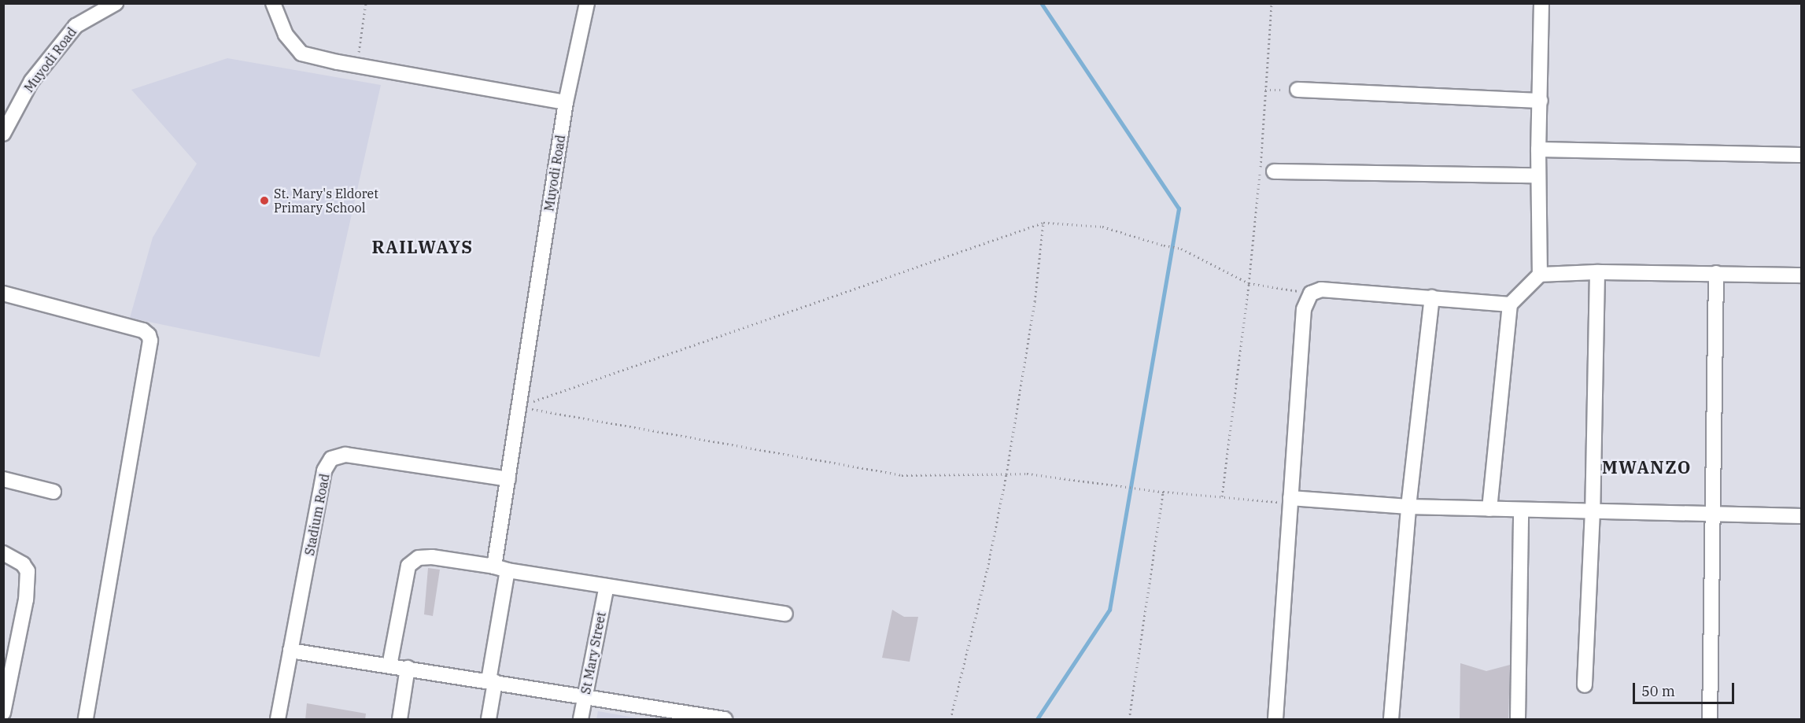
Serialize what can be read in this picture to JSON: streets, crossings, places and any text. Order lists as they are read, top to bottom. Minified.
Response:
{"streets":{"street":["Muyodi Road","Stadium Road","St Mary Street"]},"crossings":[["Muyodi Road","Stadium Road"]],"districts":["RAILWAYS","MWANZO"],"places":["St. Mary's Eldoret Primary School"],"scale_bar":"50 m"}
